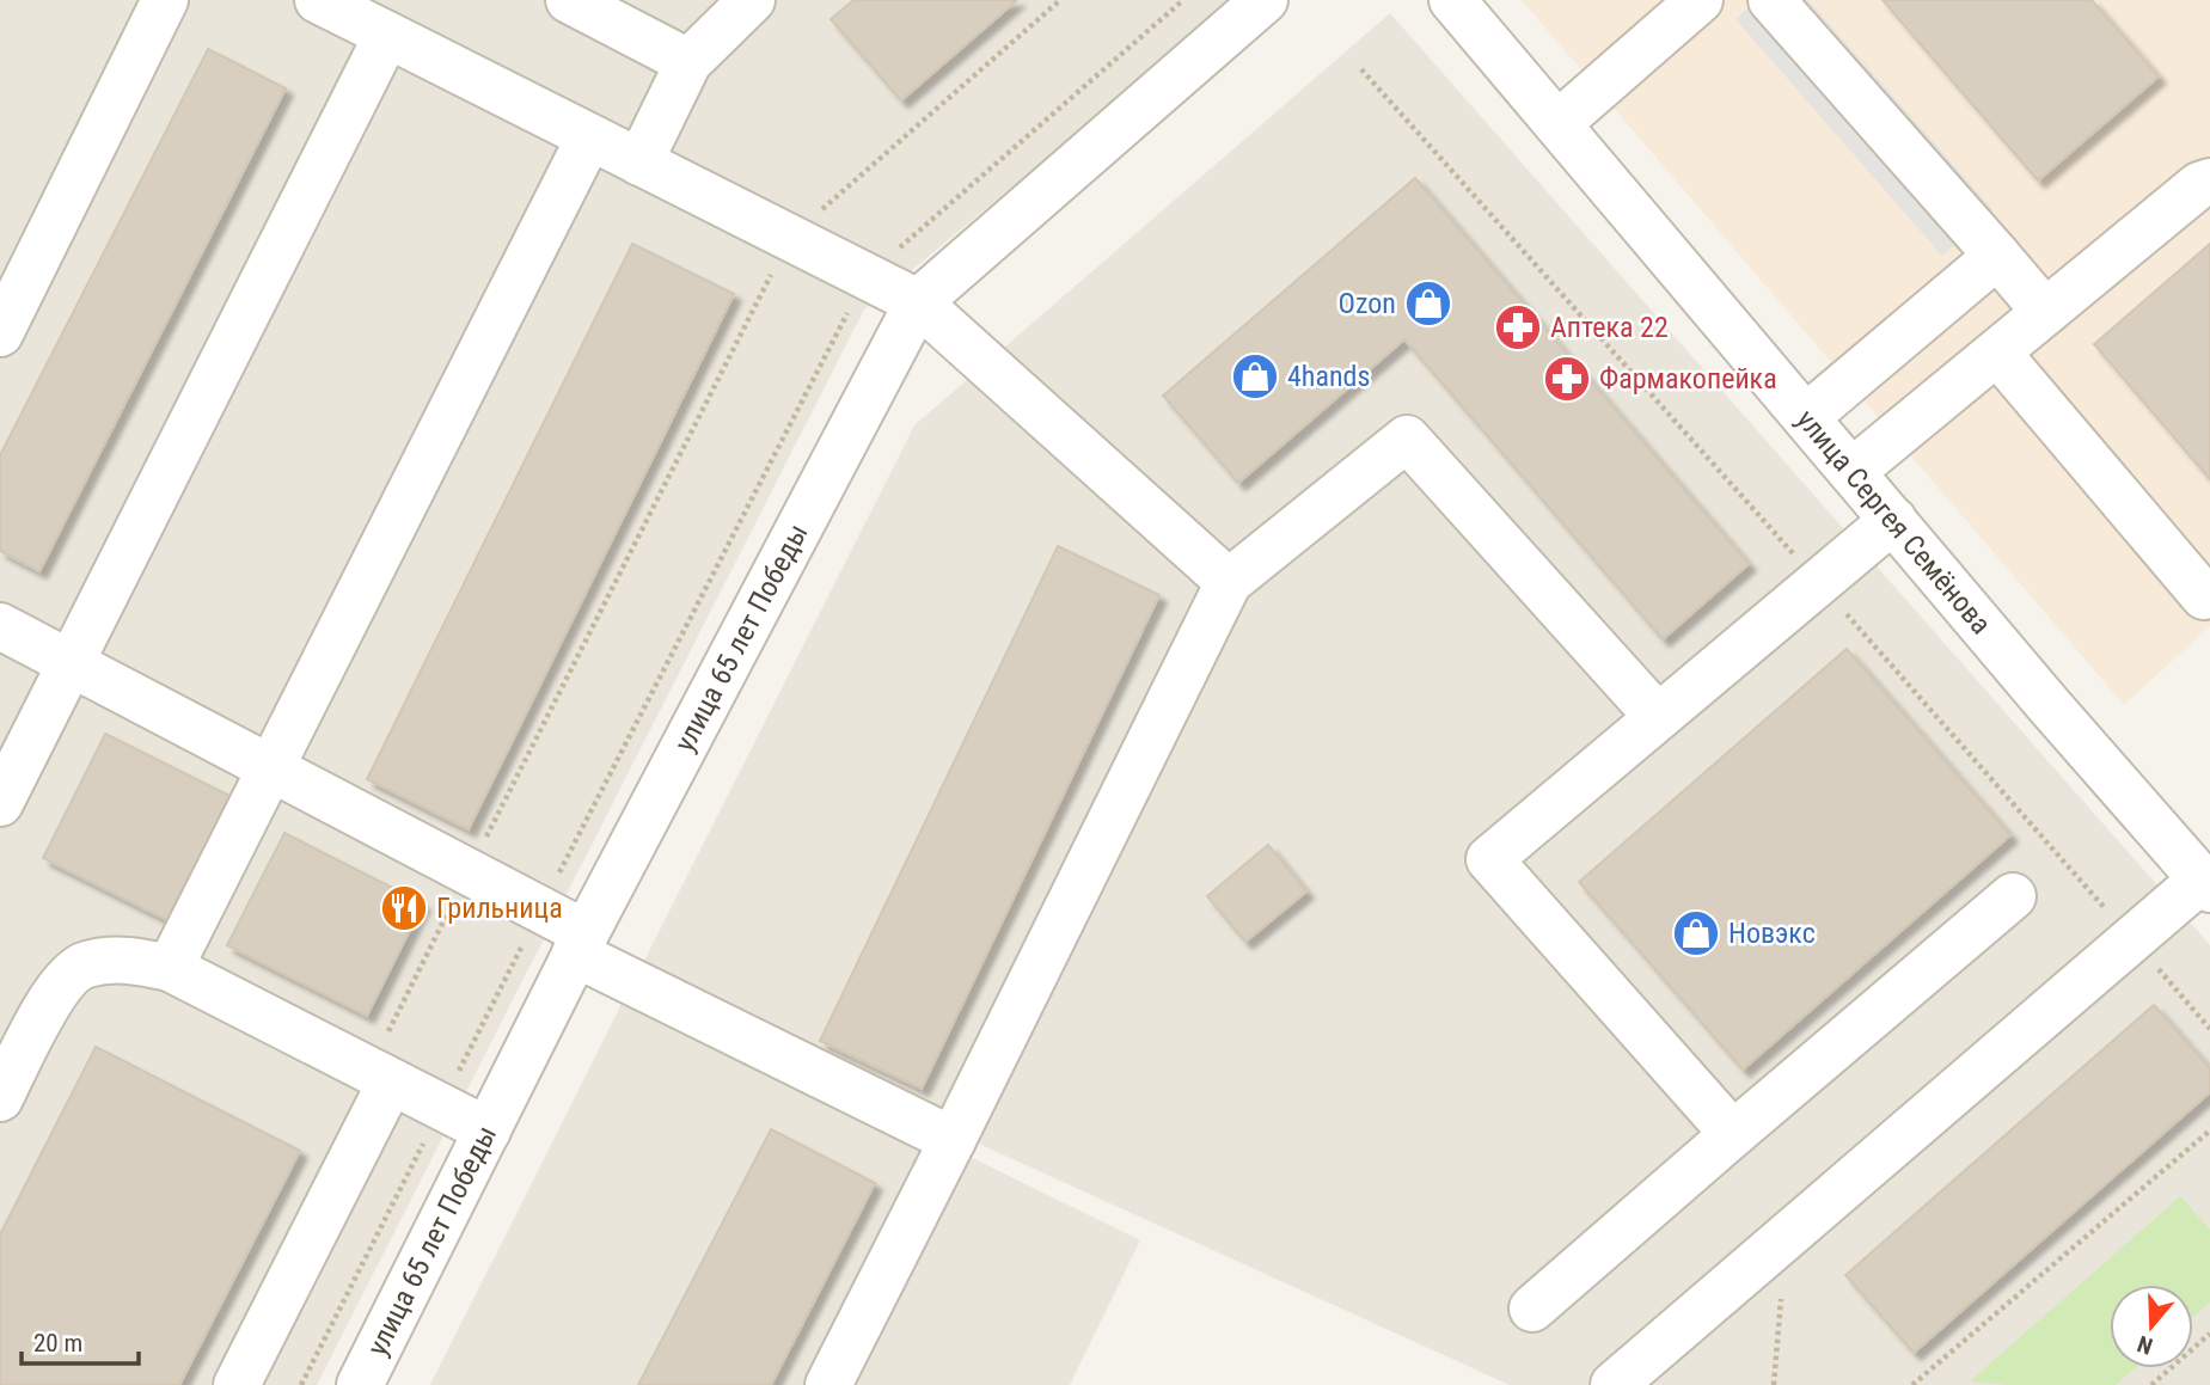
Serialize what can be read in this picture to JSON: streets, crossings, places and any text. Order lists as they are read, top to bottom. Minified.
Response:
{"streets":{"street":["улица Сергея Семёнова","улица 65 лет Победы"]},"places":{"shop":["Ozon","4hands","Новэкс"],"pharmacy":["Аптека 22","Фармакопейка"],"restaurant":["Грильница"]},"scale_bar":"20 m","north":"bottom"}
